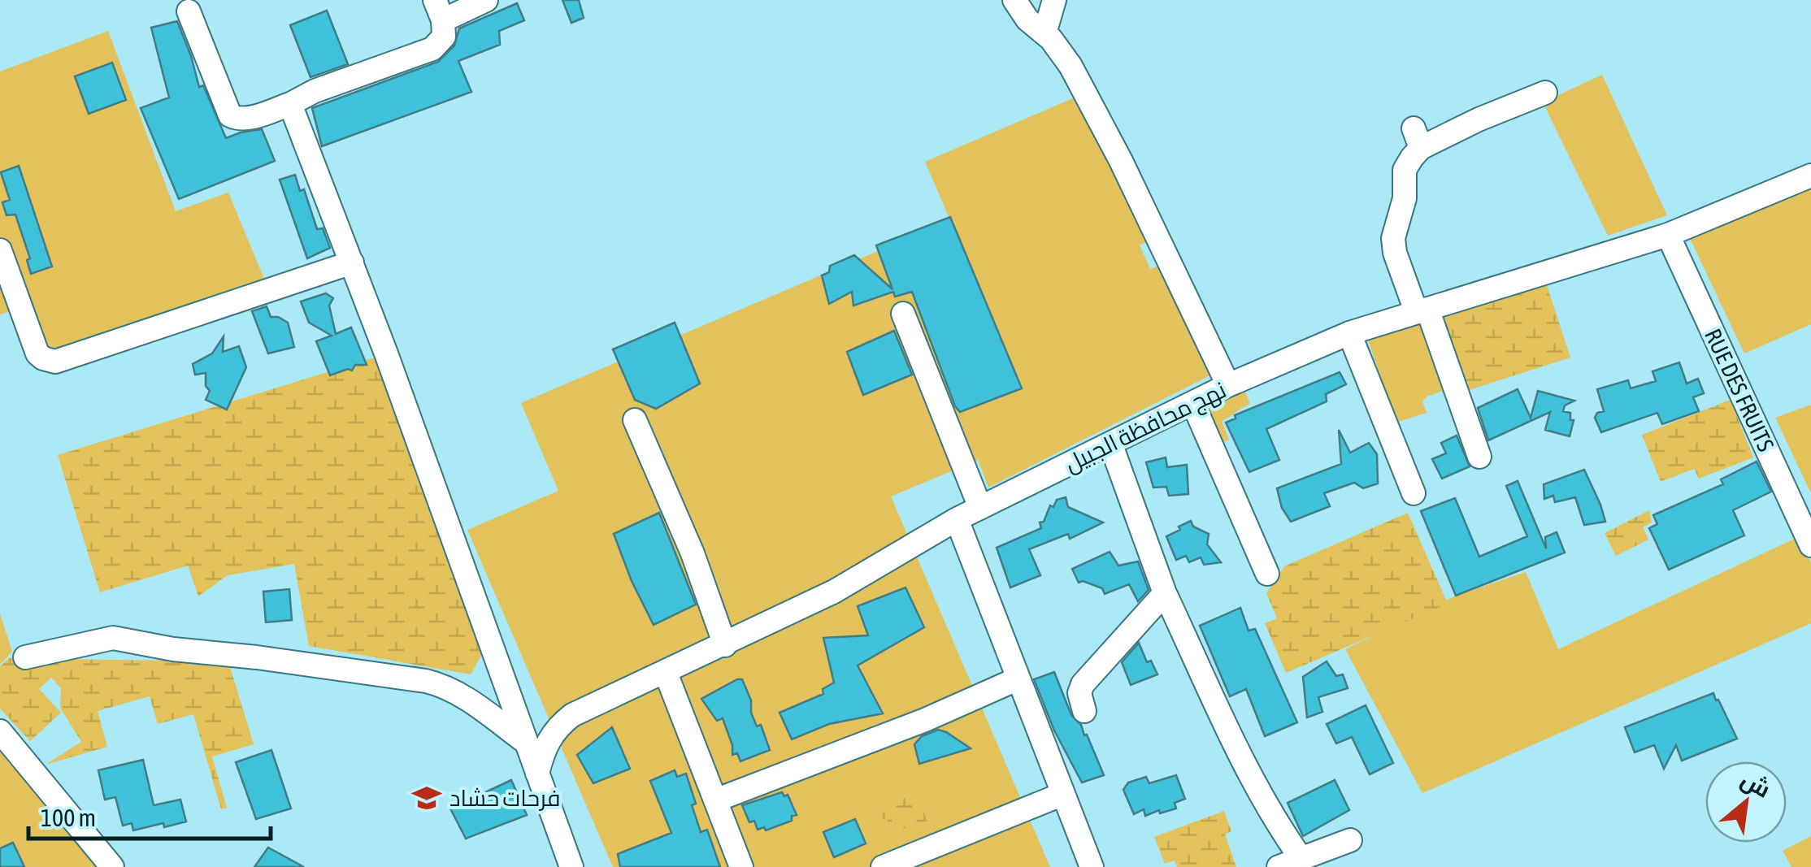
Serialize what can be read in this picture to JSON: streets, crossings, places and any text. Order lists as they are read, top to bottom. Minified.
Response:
{"streets":{"street":["RUE DES FRUITS","نهج محافظة الجبيل"]},"crossings":[["RUE DES FRUITS","نهج محافظة الجبيل"]],"places":{"school or university":["فرحات حشاد"]},"scale_bar":"100 m","north":"top right"}
